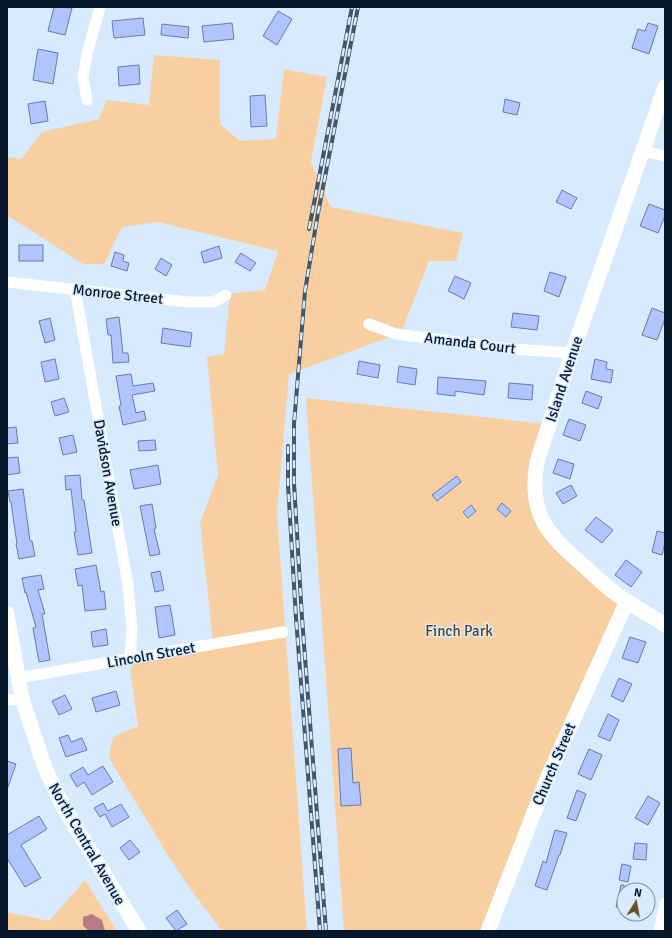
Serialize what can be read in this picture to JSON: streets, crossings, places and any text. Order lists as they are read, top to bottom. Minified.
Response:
{"streets":{"street":["Monroe Street","Amanda Court","Island Avenue","Davidson Avenue","Lincoln Street","Church Street","North Central Avenue"]},"crossings":[["Monroe Street","Davidson Avenue"],["Amanda Court","Island Avenue"],["Island Avenue","Church Street"],["Davidson Avenue","Lincoln Street"],["Lincoln Street","North Central Avenue"]],"parks":["Finch Park"],"north":"top"}
